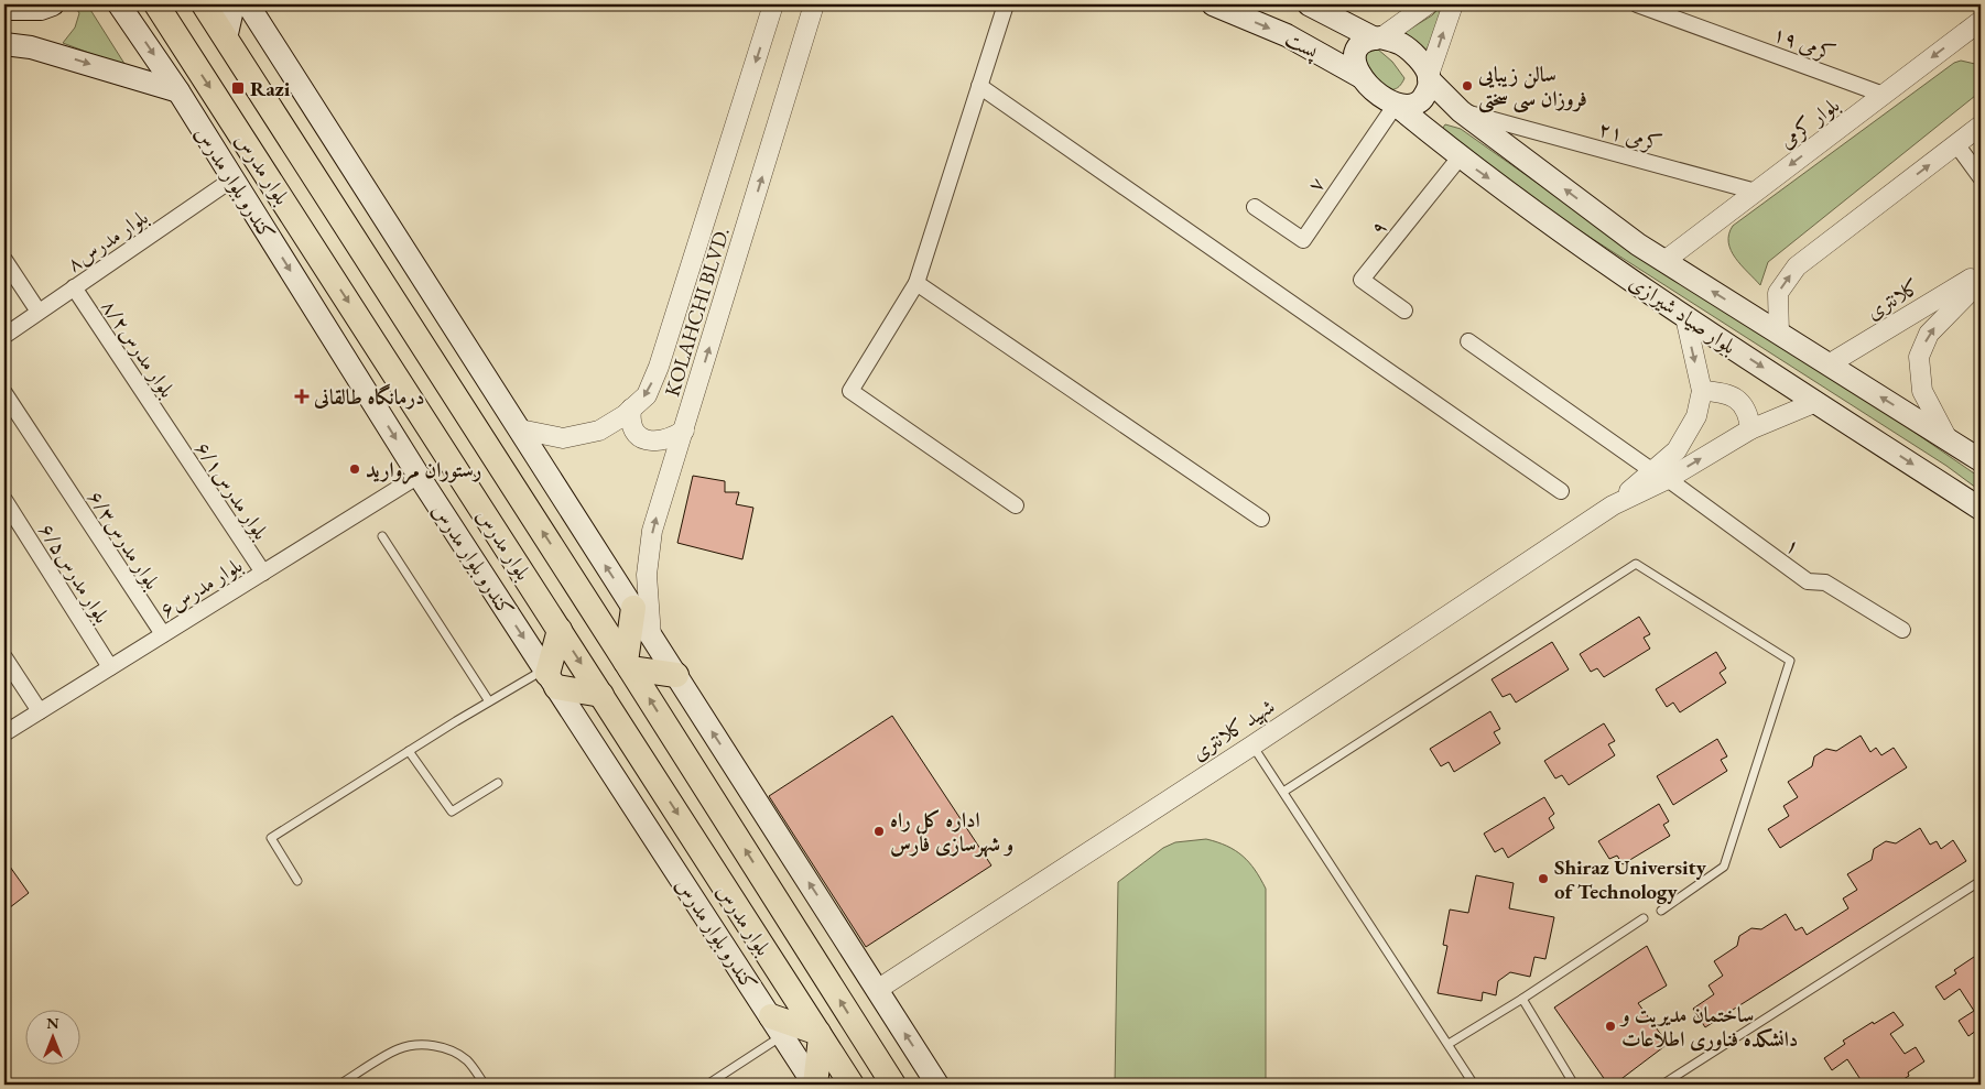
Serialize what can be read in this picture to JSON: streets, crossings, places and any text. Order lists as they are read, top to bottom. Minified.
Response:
{"streets":{"main road":["پست","بلوار مدرس","کندرو بلوار مدرس","بلوار صیاد شیرازی"],"street":["کرمی ۱۹","بلوار کرمی","کرمی ۲۱","۷","۹","بلوار مدرس۸","کلانتری","KOLAHCHI BLVD.","بلوار مدرس۸/۲","بلوار مدرس۶/۱","بلوار مدرس۶/۳","۱","بلوار مدرس۶/۵","بلوار مدرس۶","شهید کلانتری"]},"crossings":[["کرمی ۱۹","بلوار کرمی"],["پست","۷"],["پست","بلوار صیاد شیرازی"],["بلوار کرمی","کرمی ۲۱"],["بلوار کرمی","بلوار صیاد شیرازی"],["کرمی ۲۱","بلوار صیاد شیرازی"],["کندرو بلوار مدرس","بلوار مدرس۸"],["کندرو بلوار مدرس","بلوار مدرس۶"],["۷","بلوار صیاد شیرازی"],["۹","بلوار صیاد شیرازی"],["بلوار مدرس۸","بلوار مدرس۸/۲"],["کلانتری","بلوار صیاد شیرازی"],["بلوار مدرس۸/۲","بلوار مدرس۶/۱"],["بلوار مدرس۶/۱","بلوار مدرس۶"],["بلوار مدرس۶/۳","بلوار مدرس۶"],["۱","شهید کلانتری"],["بلوار مدرس۶/۵","بلوار مدرس۶"]],"one_way":["کلانتری"],"places":{"other":["سالن زیبایی فروزان سی سختی","رستوران مروارید","اداره کل راه و شهرسازی فارس","Shiraz University of Technology","ساختمان مدیریت و دانشکده فناوری اطلاعات"],"transit":["Razi"],"health":["درمانگاه طالقانی"]},"north":"top"}
